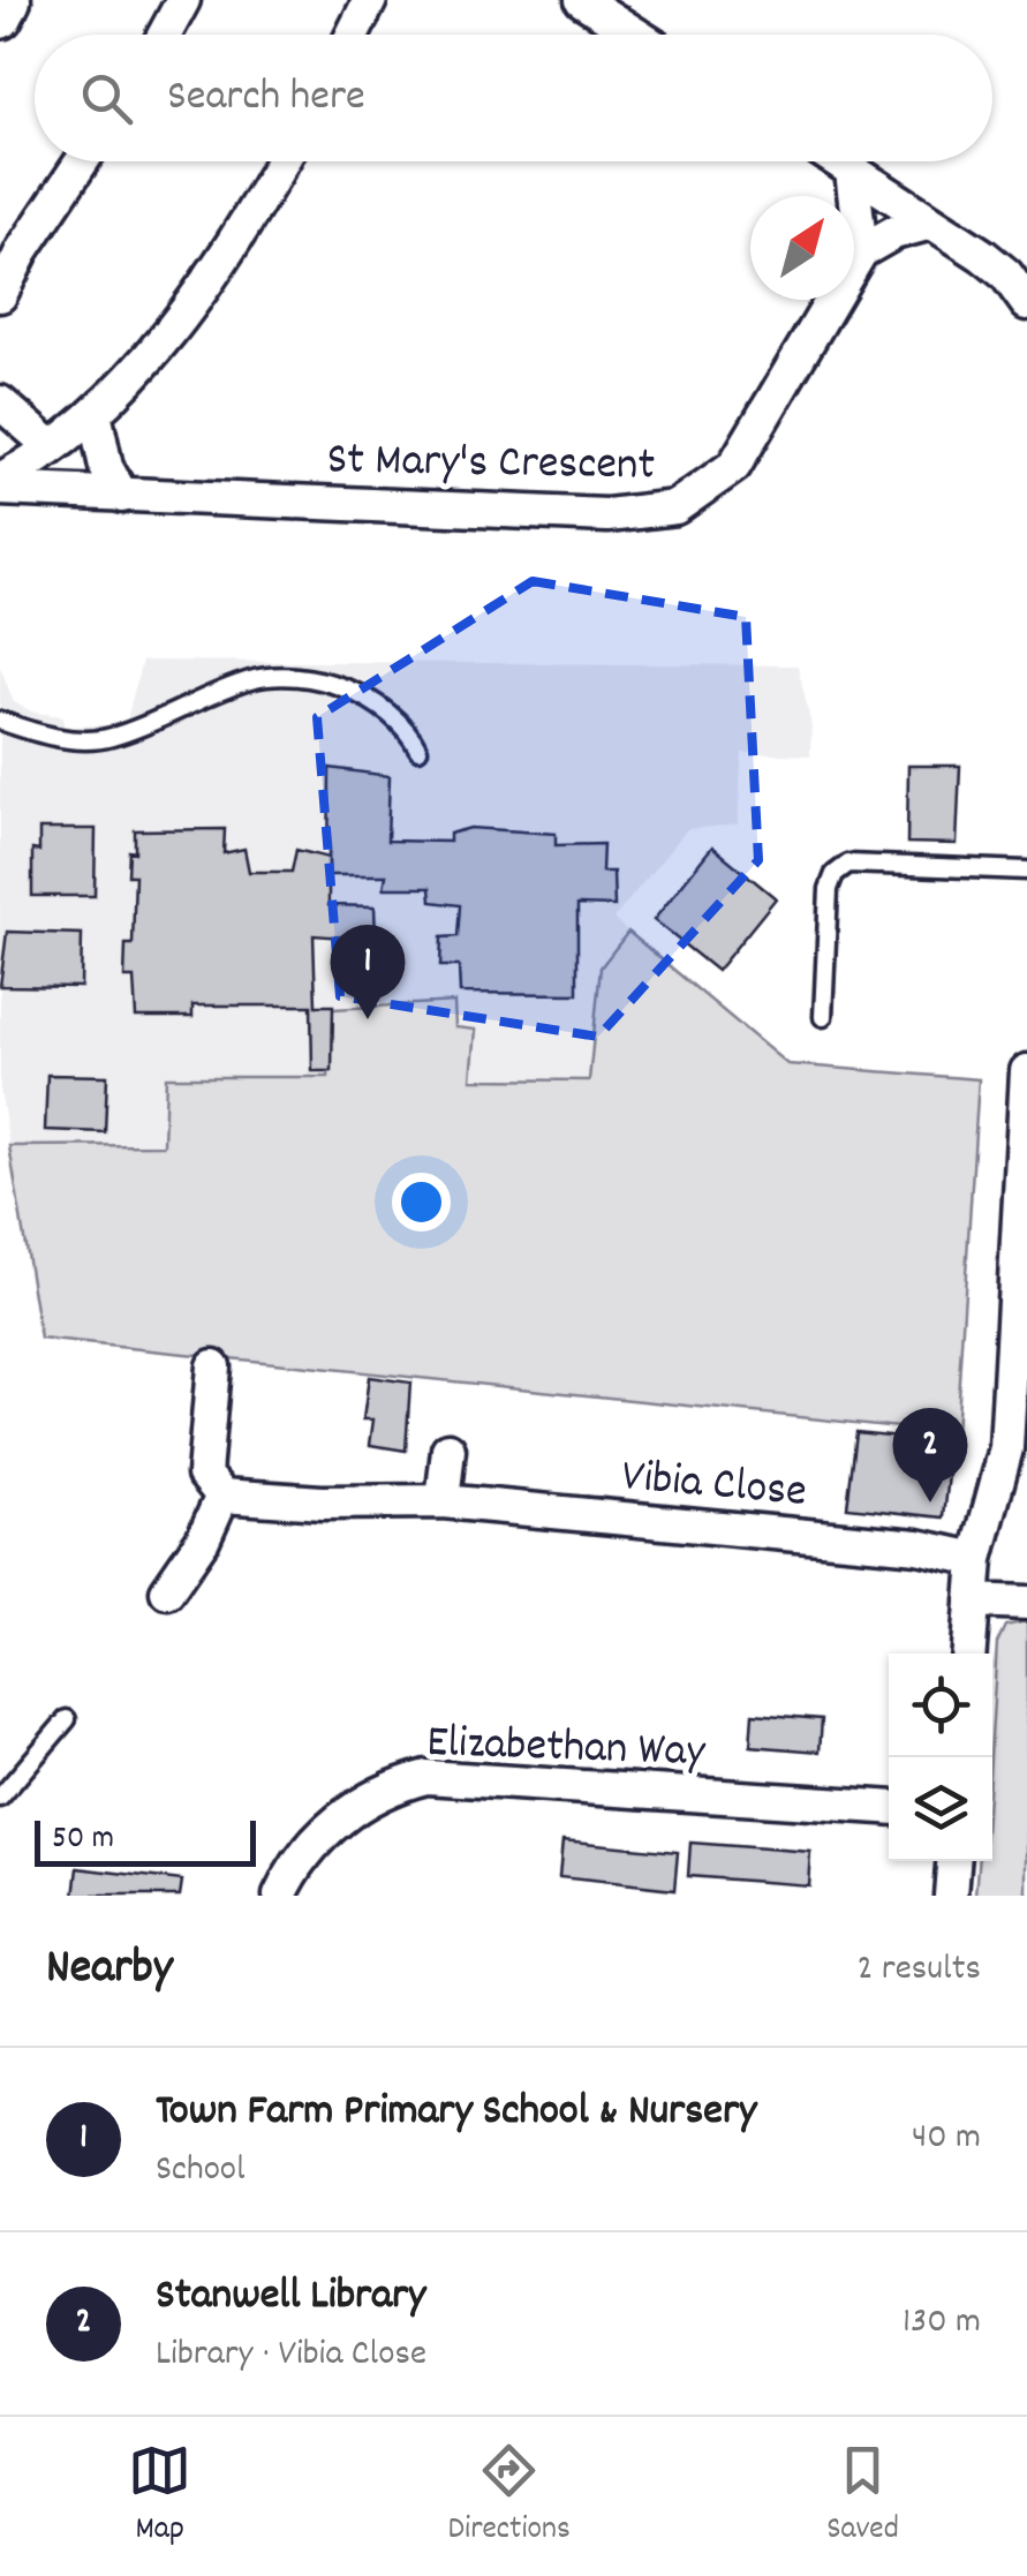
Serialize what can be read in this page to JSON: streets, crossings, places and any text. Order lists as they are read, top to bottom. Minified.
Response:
{"streets":{"street":["St Mary's Crescent","Vibia Close","Elizabethan Way"]},"scale_bar":"50 m","north":"top right","page":{"search":"Search here","pins":["1","2"],"scale":"50 m","heading":["Nearby","2 results"],"list":[{"mark":"1","name":"Town Farm Primary School & Nursery","note":"School","value":"40 m"},{"mark":"2","name":"Stanwell Library","note":"Library · Vibia Close","value":"130 m"}],"nav":["Map","Directions","Saved"]}}
